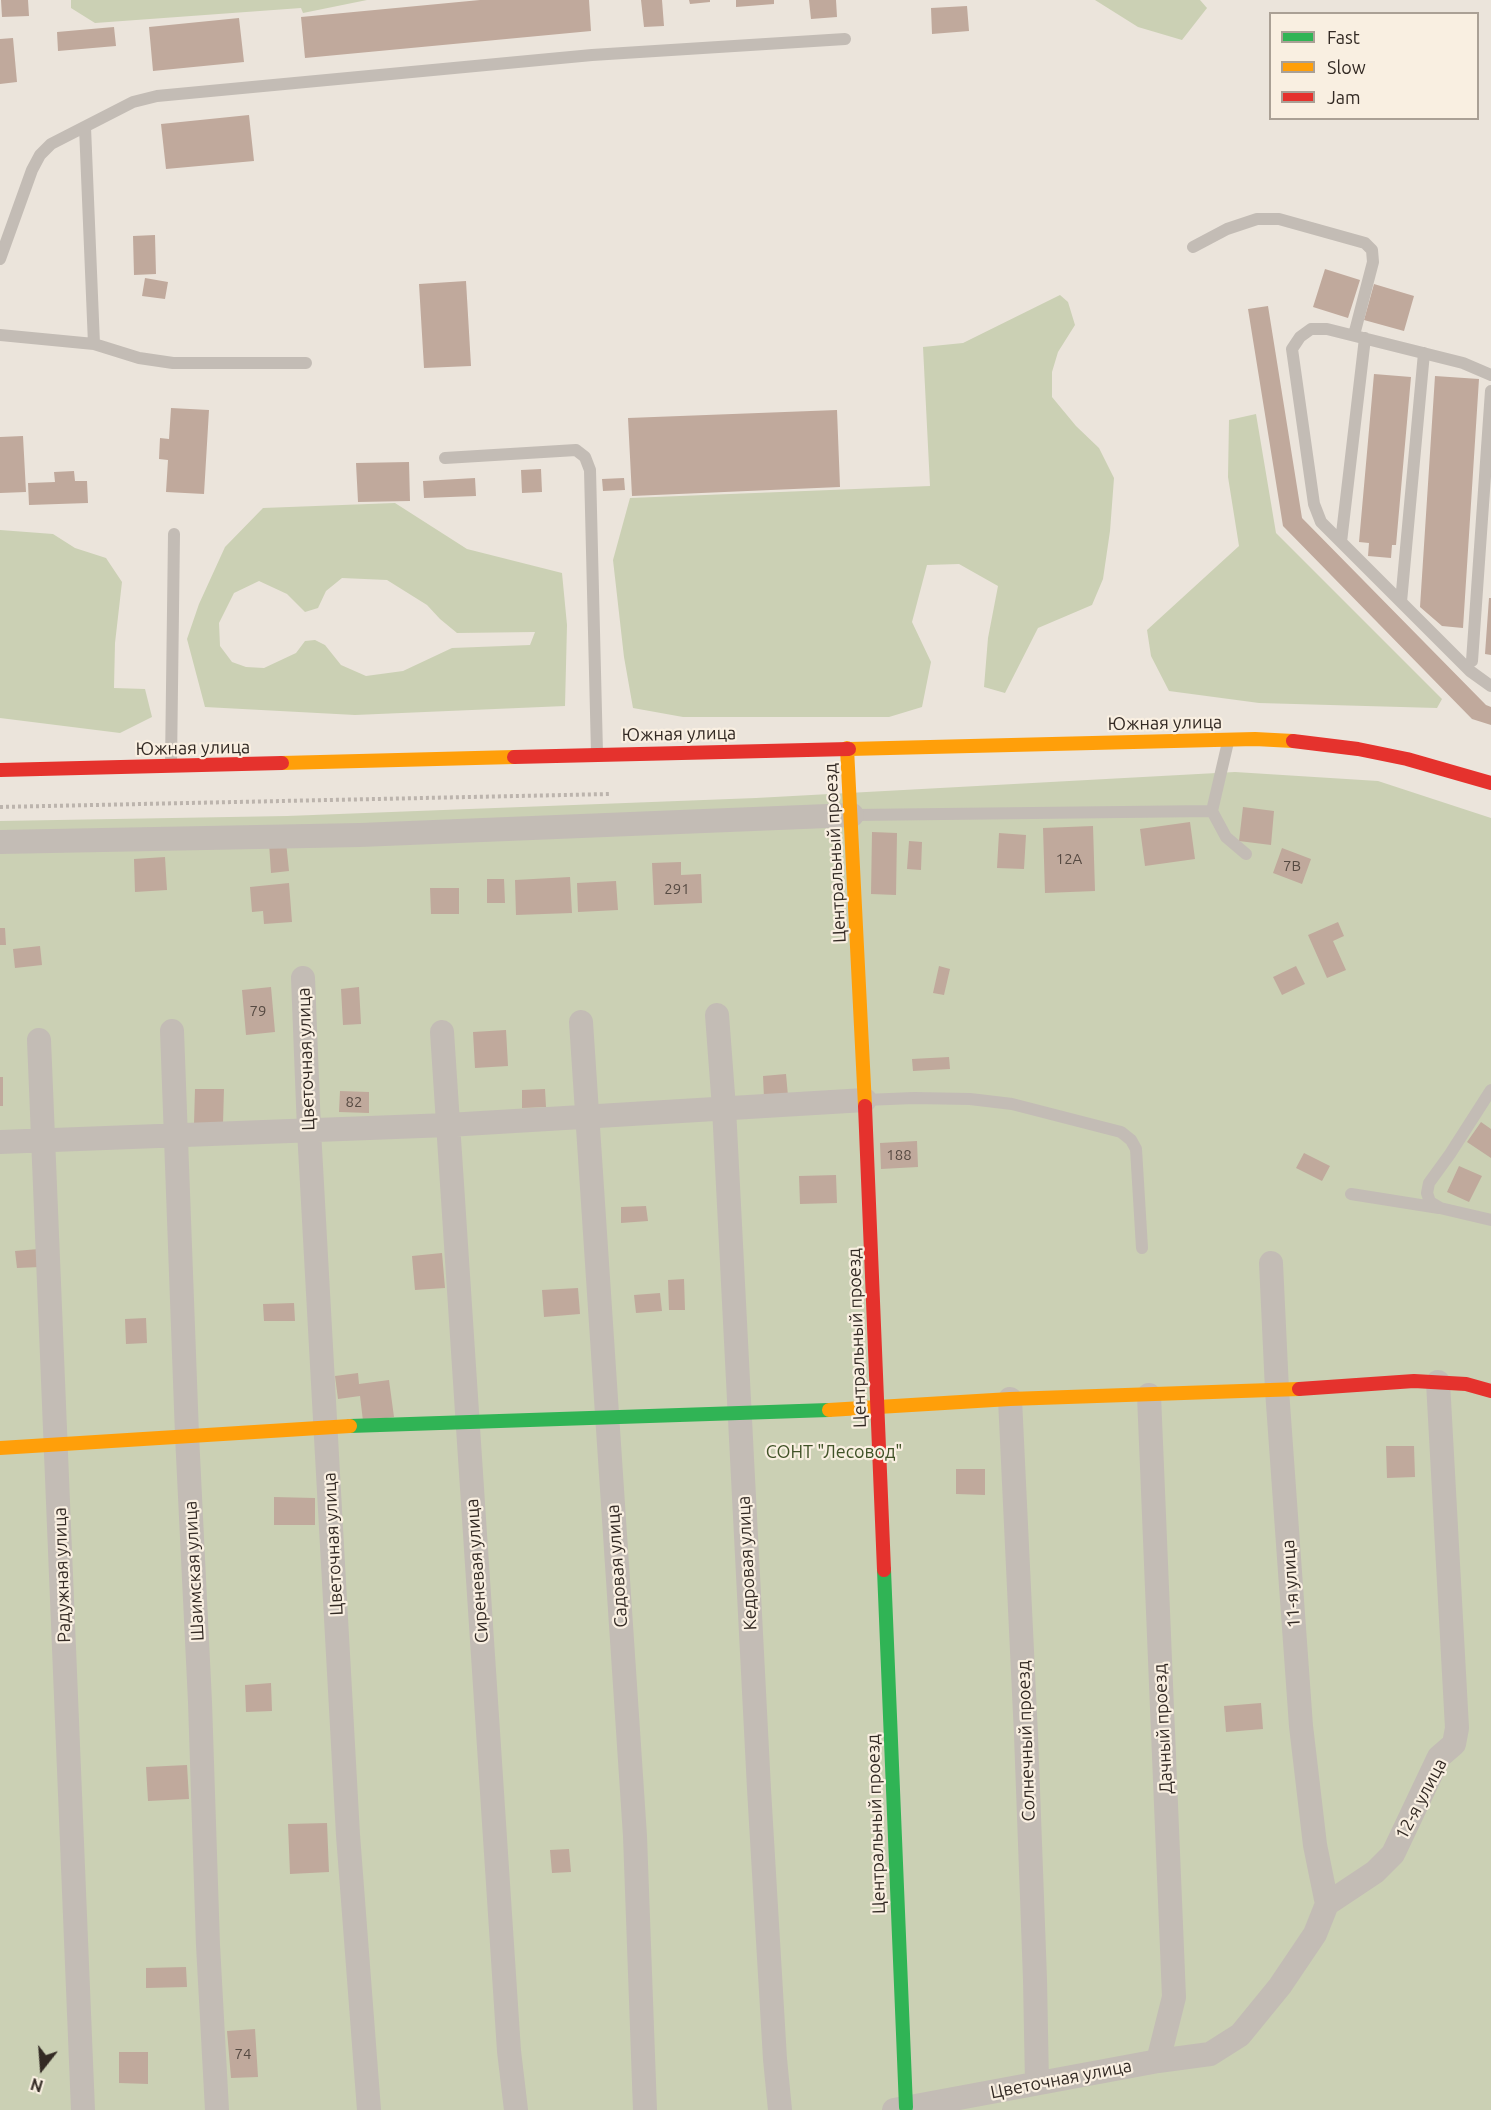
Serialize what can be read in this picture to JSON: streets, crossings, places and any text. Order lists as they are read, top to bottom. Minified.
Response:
{"streets":{"street":["Южная улица","Центральный проезд","Цветочная улица","Кедровая улица","Садовая улица","Шаимская улица","Сиреневая улица","Радужная улица","11-я улица","Дачный проезд","Солнечный проезд","12-я улица"]},"crossings":[["Южная улица","Центральный проезд"],["Центральный проезд","Цветочная улица"],["Цветочная улица","Дачный проезд"],["Цветочная улица","Солнечный проезд"],["11-я улица","12-я улица"]],"parks":["СОНТ \"Лесовод\""],"house_numbers":["12А","7В","291","79","82","188","74"],"legend":["Fast","Slow","Jam"],"north":"bottom"}
